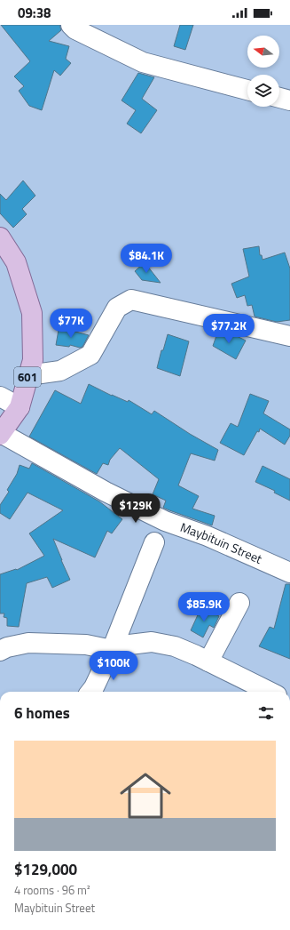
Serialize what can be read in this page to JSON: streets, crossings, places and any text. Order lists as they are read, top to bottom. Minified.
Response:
{"streets":{"main road":["601"],"street":["Maybituin Street"]},"crossings":[["601","Maybituin Street"]],"north":"left","page":{"status":"09:38","price":["$84.1K","$77K","$77.2K","$129K","$85.9K","$100K"],"heading":"6 homes","list":[{"name":"$129,000","note":"4 rooms · 96 m² · Maybituin Street"}]}}
